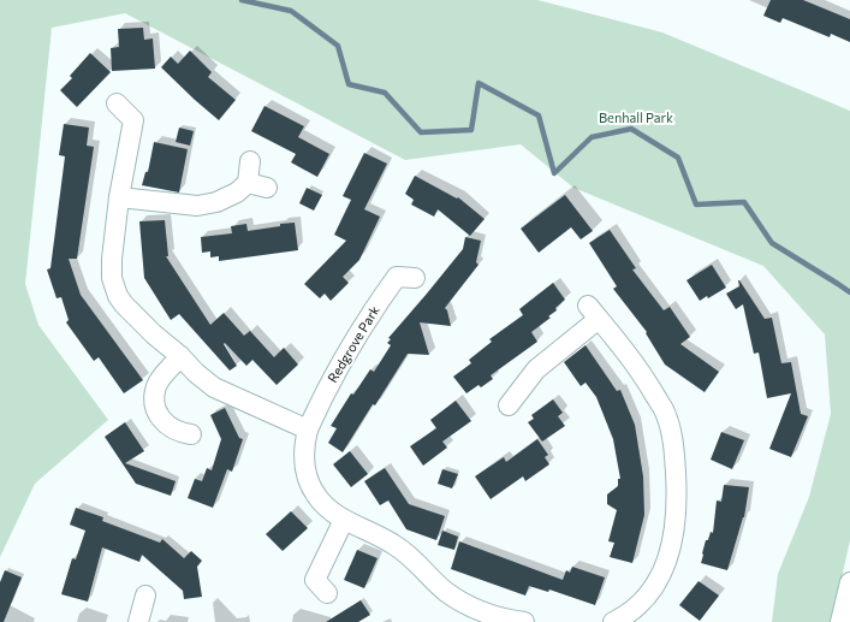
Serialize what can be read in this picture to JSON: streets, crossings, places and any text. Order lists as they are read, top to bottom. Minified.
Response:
{"streets":{"street":["Redgrove Park"]},"parks":["Benhall Park"]}
